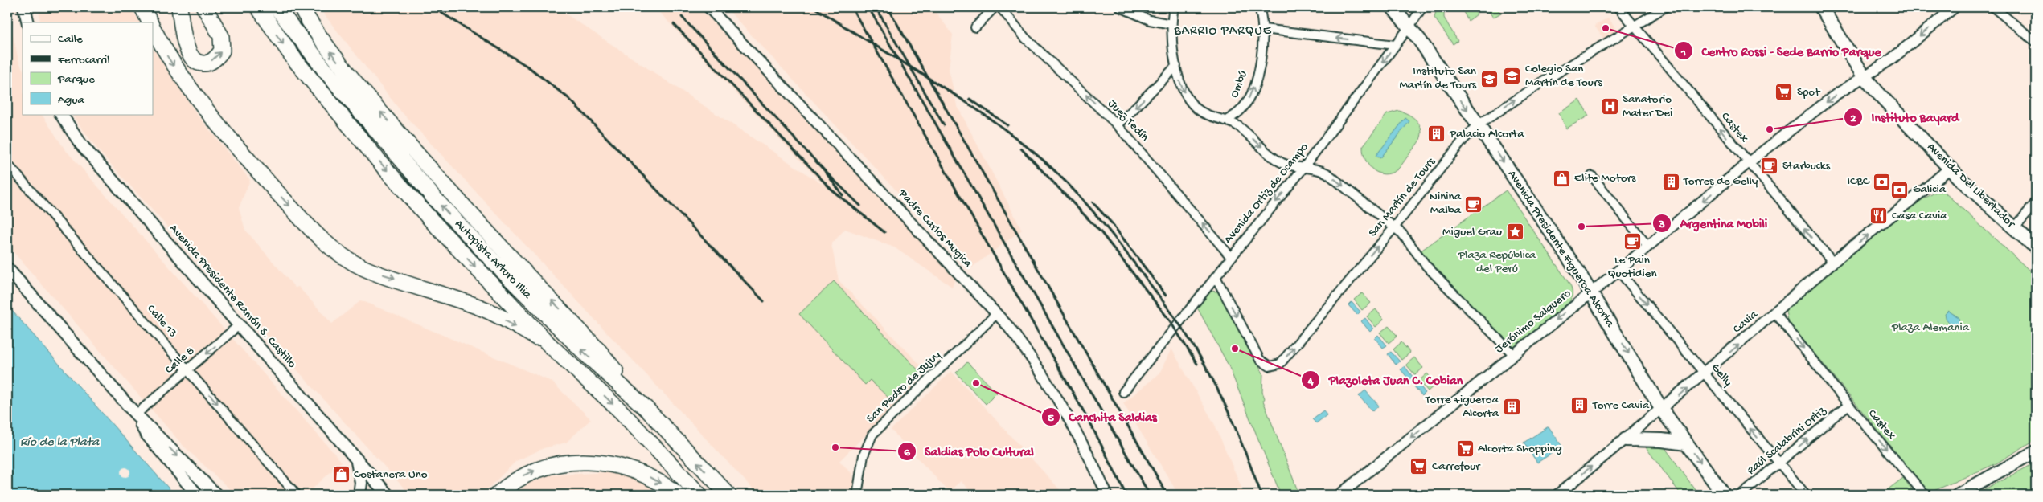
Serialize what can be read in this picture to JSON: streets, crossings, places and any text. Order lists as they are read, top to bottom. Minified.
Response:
{"streets":{"highway":["Autopista Arturo Illia"],"main road":["Avenida Del Libertador","Avenida Presidente Figueroa Alcorta","Avenida Presidente Ramón S. Castillo"],"street":["Ombú","Juez Tedín","Castex","Avenida Ortiz de Ocampo","San Martín de Tours","Padre Carlos Mugica","Calle 13","Jerónimo Salguero","Cavia","Calle 8","Gelly","San Pedro de Jujuy","Raúl Scalabrini Ortiz"]},"crossings":[["Juez Tedín","Avenida Ortiz de Ocampo"],["Castex","San Martín de Tours"],["Castex","Jerónimo Salguero"],["Castex","Cavia"],["Castex","Raúl Scalabrini Ortiz"],["Avenida Del Libertador","Jerónimo Salguero"],["Avenida Del Libertador","Cavia"],["Avenida Ortiz de Ocampo","San Martín de Tours"],["Avenida Ortiz de Ocampo","Avenida Presidente Figueroa Alcorta"],["San Martín de Tours","Avenida Presidente Figueroa Alcorta"],["Padre Carlos Mugica","San Pedro de Jujuy"],["Avenida Presidente Figueroa Alcorta","Jerónimo Salguero"],["Avenida Presidente Figueroa Alcorta","Cavia"],["Avenida Presidente Ramón S. Castillo","Calle 8"],["Calle 13","Calle 8"],["Jerónimo Salguero","Gelly"],["Cavia","Gelly"],["Gelly","Raúl Scalabrini Ortiz"]],"one_way":["Ombú","Juez Tedín","Avenida Ortiz de Ocampo","Avenida Presidente Figueroa Alcorta","Calle 13","Jerónimo Salguero","Cavia","Calle 8","Raúl Scalabrini Ortiz"],"districts":["BARRIO PARQUE"],"water":["Río de la Plata"],"parks":["Plaza República del Perú","Plaza Alemania"],"places":{"other":["Centro Rossi - Sede Barrio Parque","Instituto Bayard","Argentina Mobili","Plazoleta Juan C. Cobian","Canchita Saldias","Saldias Polo Cultural"],"school or university":["Colegio San Martín de Tours","Instituto San Martín de Tours"],"supermarket":["Spot","Alcorta Shopping","Carrefour"],"hospital":["Sanatorio Mater Dei"],"building":["Palacio Alcorta","Torres de Gelly","Torre Cavia","Torre Figueroa Alcorta"],"cafe":["Starbucks","Ninina Malba","Le Pain Quotidien"],"shop":["Elite Motors","Costanera Uno"],"bank":["ICBC","Galicia"],"restaurant":["Casa Cavia"],"place":["Miguel Grau"]},"legend":["Calle","Ferrocarril","Parque","Agua"]}
